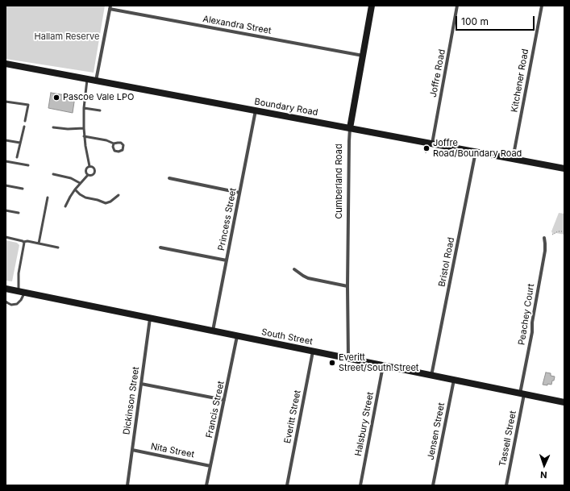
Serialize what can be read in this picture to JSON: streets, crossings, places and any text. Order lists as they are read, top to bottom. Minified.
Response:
{"streets":{"main road":["Boundary Road","Cumberland Road","South Street"],"street":["Alexandra Street","Joffre Road","Kitchener Road","Princess Street","Bristol Road","Peachey Court","Dickinson Street","Francis Street","Everitt Street","Halsbury Street","Jensen Street","Tassell Street","Nita Street"]},"crossings":[["Alexandra Street","Cumberland Road"],["Joffre Road","Boundary Road"],["Kitchener Road","Boundary Road"],["Boundary Road","Cumberland Road"],["Boundary Road","Princess Street"],["Boundary Road","Bristol Road"],["Cumberland Road","South Street"],["Princess Street","South Street"],["Bristol Road","South Street"],["Peachey Court","South Street"],["Peachey Court","Tassell Street"],["South Street","Dickinson Street"],["South Street","Francis Street"],["South Street","Everitt Street"],["South Street","Halsbury Street"],["South Street","Jensen Street"],["South Street","Tassell Street"],["Dickinson Street","Nita Street"],["Francis Street","Nita Street"]],"parks":["Hallam Reserve"],"places":["Pascoe Vale LPO","Joffre Road/Boundary Road","Everitt Street/South Street"],"scale_bar":"100 m","north":"bottom"}
